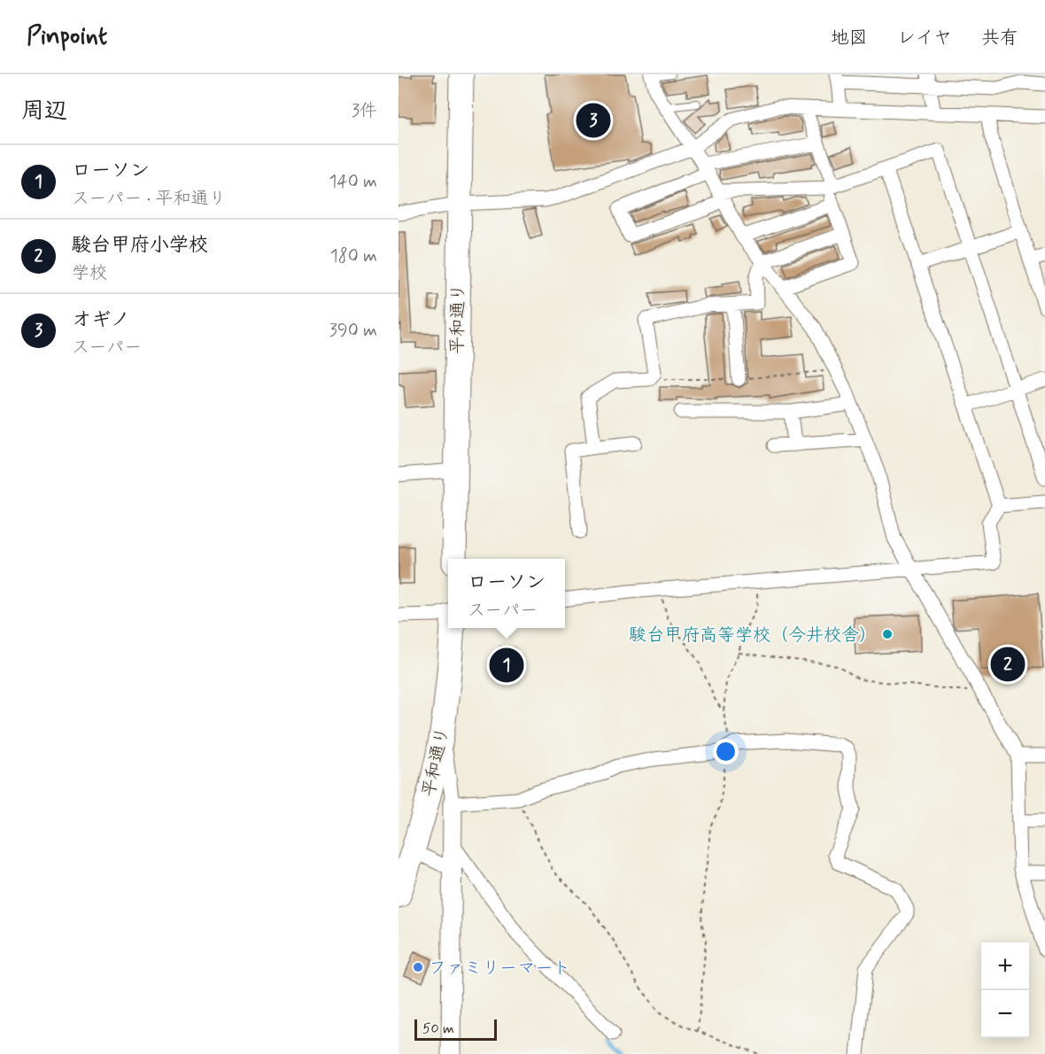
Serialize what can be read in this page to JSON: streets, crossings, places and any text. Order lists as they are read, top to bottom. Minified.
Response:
{"streets":{"highway":["平和通り"]},"places":["駿台甲府高等学校（今井校舎）","ファミリーマート"],"scale_bar":"50 m","page":{"header":"Pinpoint","nav":["地図","レイヤ","共有"],"heading":["周辺","3件"],"pins":["3","2","1"],"list":[{"mark":"1","name":"ローソン","note":"スーパー · 平和通り","value":"140 m"},{"mark":"2","name":"駿台甲府小学校","note":"学校","value":"180 m"},{"mark":"3","name":"オギノ","note":"スーパー","value":"390 m"}],"popup":["ローソン","スーパー"],"map_buttons":["+","−"],"scale":"50 m"}}
